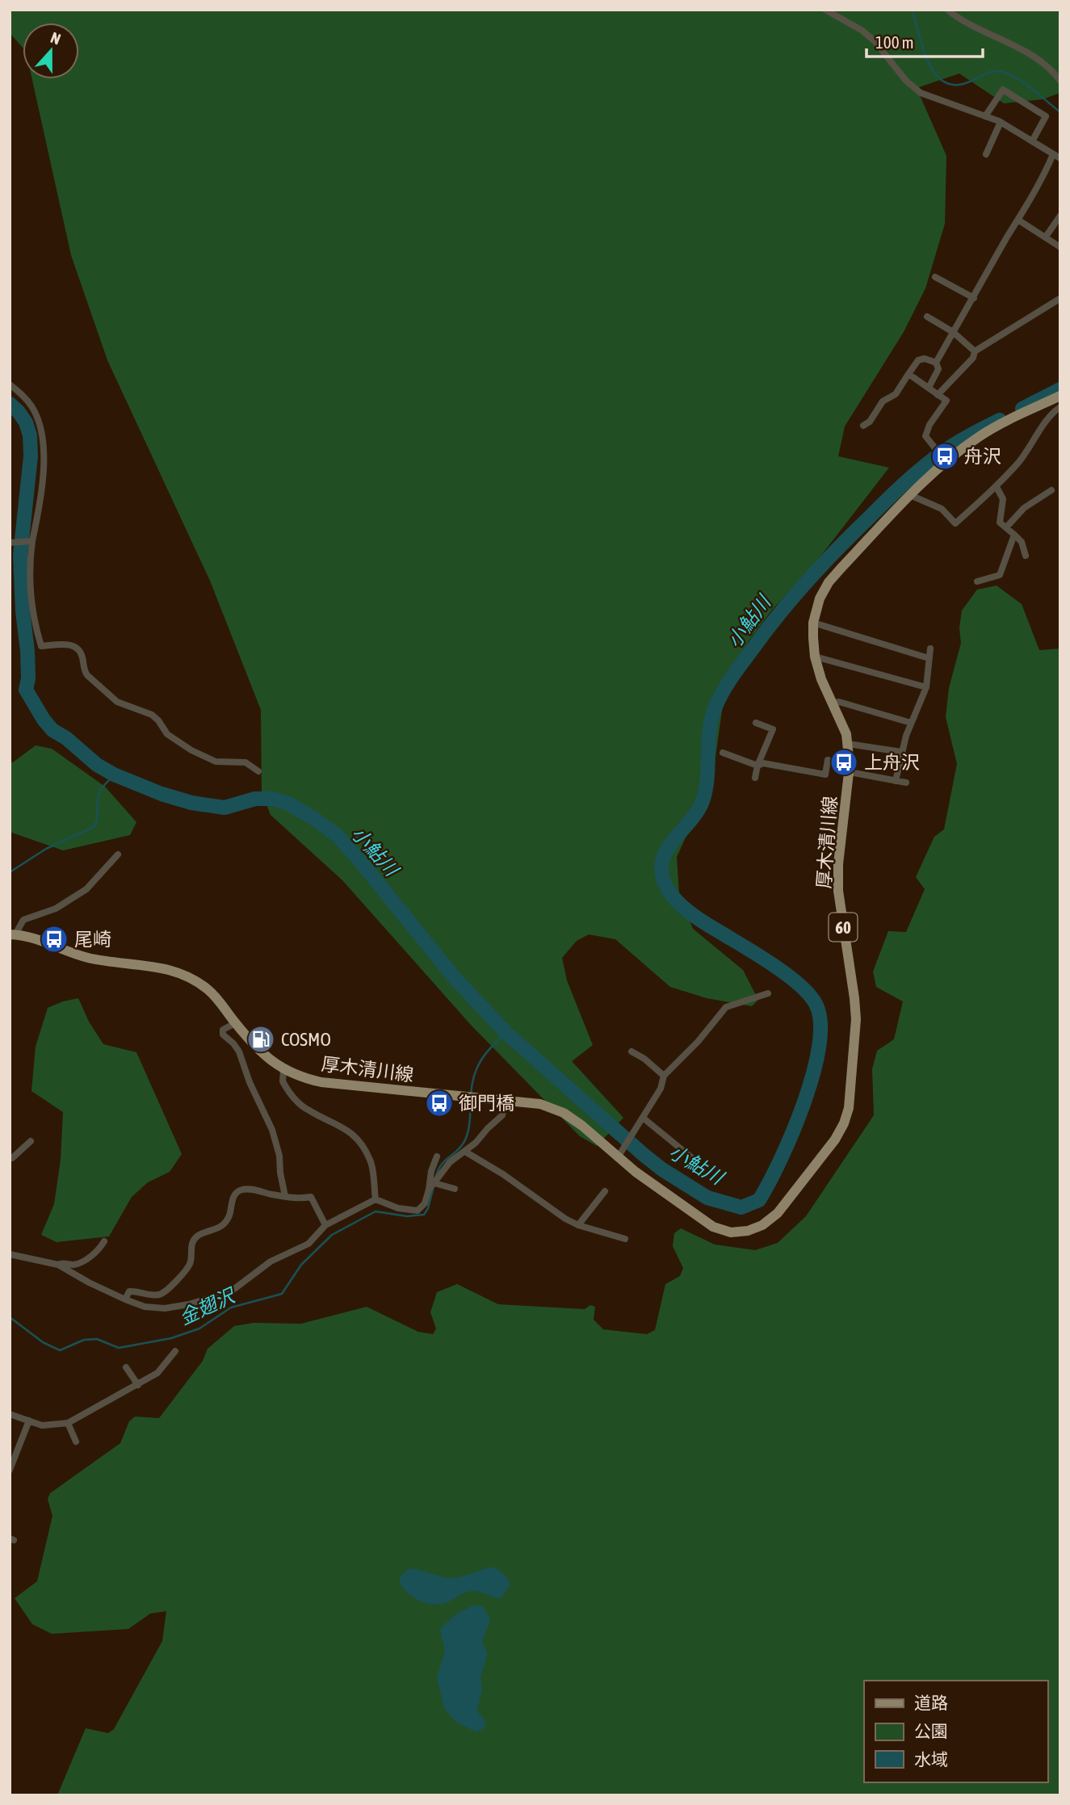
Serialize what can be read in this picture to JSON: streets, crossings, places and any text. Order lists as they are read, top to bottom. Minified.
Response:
{"streets":{"main road":["厚木清川線","60"]},"water":["小鮎川","金翅沢"],"places":{"bus stop":["舟沢","上舟沢","尾崎","御門橋"],"fuel station":["COSMO"]},"legend":["道路","公園","水域"],"scale_bar":"100 m","north":"top"}
